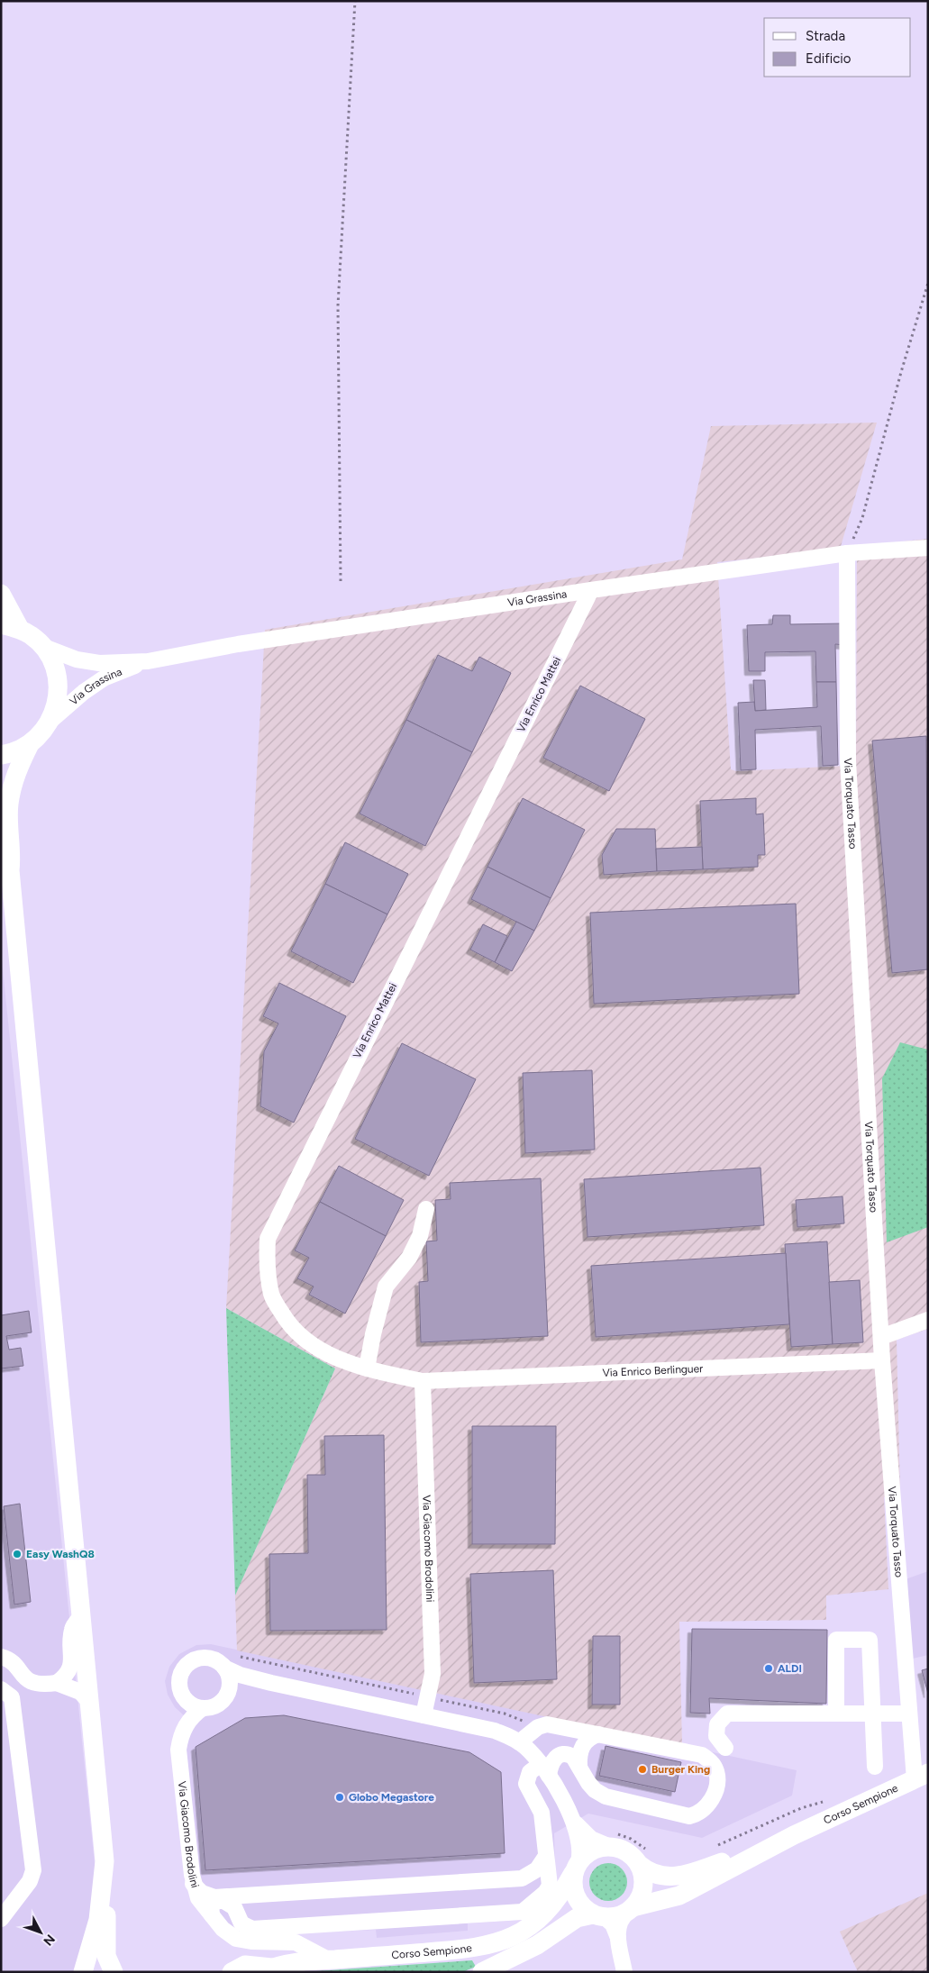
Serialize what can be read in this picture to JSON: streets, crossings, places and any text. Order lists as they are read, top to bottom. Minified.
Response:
{"streets":{"main road":["Corso Sempione"],"street":["Via Grassina","Via Enrico Mattei","Via Torquato Tasso","Via Enrico Berlinguer","Via Giacomo Brodolini"]},"crossings":[["Via Grassina","Via Enrico Mattei"],["Via Grassina","Via Torquato Tasso"],["Via Enrico Mattei","Via Enrico Berlinguer"],["Via Enrico Mattei","Via Giacomo Brodolini"],["Via Torquato Tasso","Via Enrico Berlinguer"],["Via Torquato Tasso","Corso Sempione"],["Via Enrico Berlinguer","Via Giacomo Brodolini"],["Via Giacomo Brodolini","Corso Sempione"]],"places":["Easy WashQ8","ALDI","Burger King","Globo Megastore"],"legend":["Strada","Edificio"],"north":"bottom right"}
